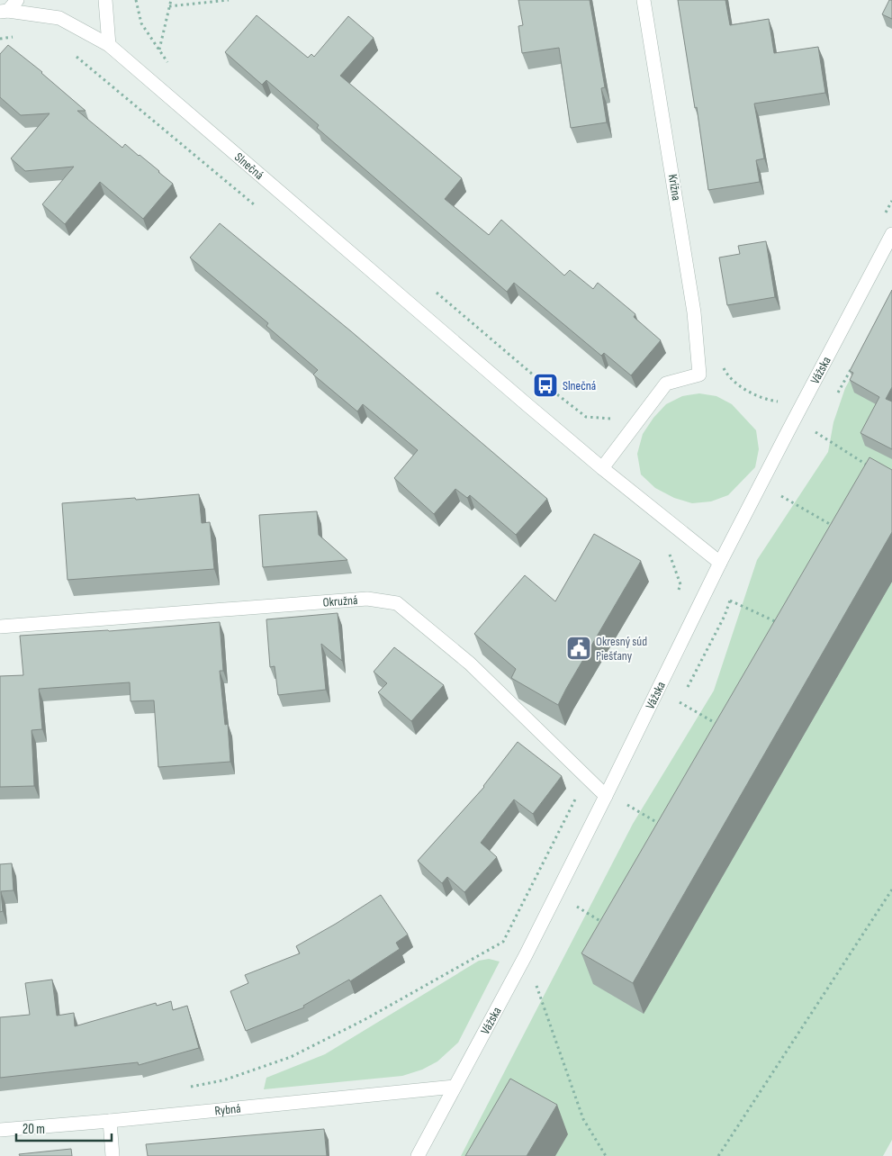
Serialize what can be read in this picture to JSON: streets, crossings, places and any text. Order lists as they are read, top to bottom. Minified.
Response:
{"streets":{"street":["Slnečná","Krížna","Vážska","Okružná","Rybná"]},"crossings":[["Slnečná","Krížna"],["Slnečná","Vážska"],["Vážska","Okružná"],["Vážska","Rybná"]],"places":{"bus stop":["Slnečná"],"public building":["Okresný súd Piešťany"]},"scale_bar":"20 m"}
